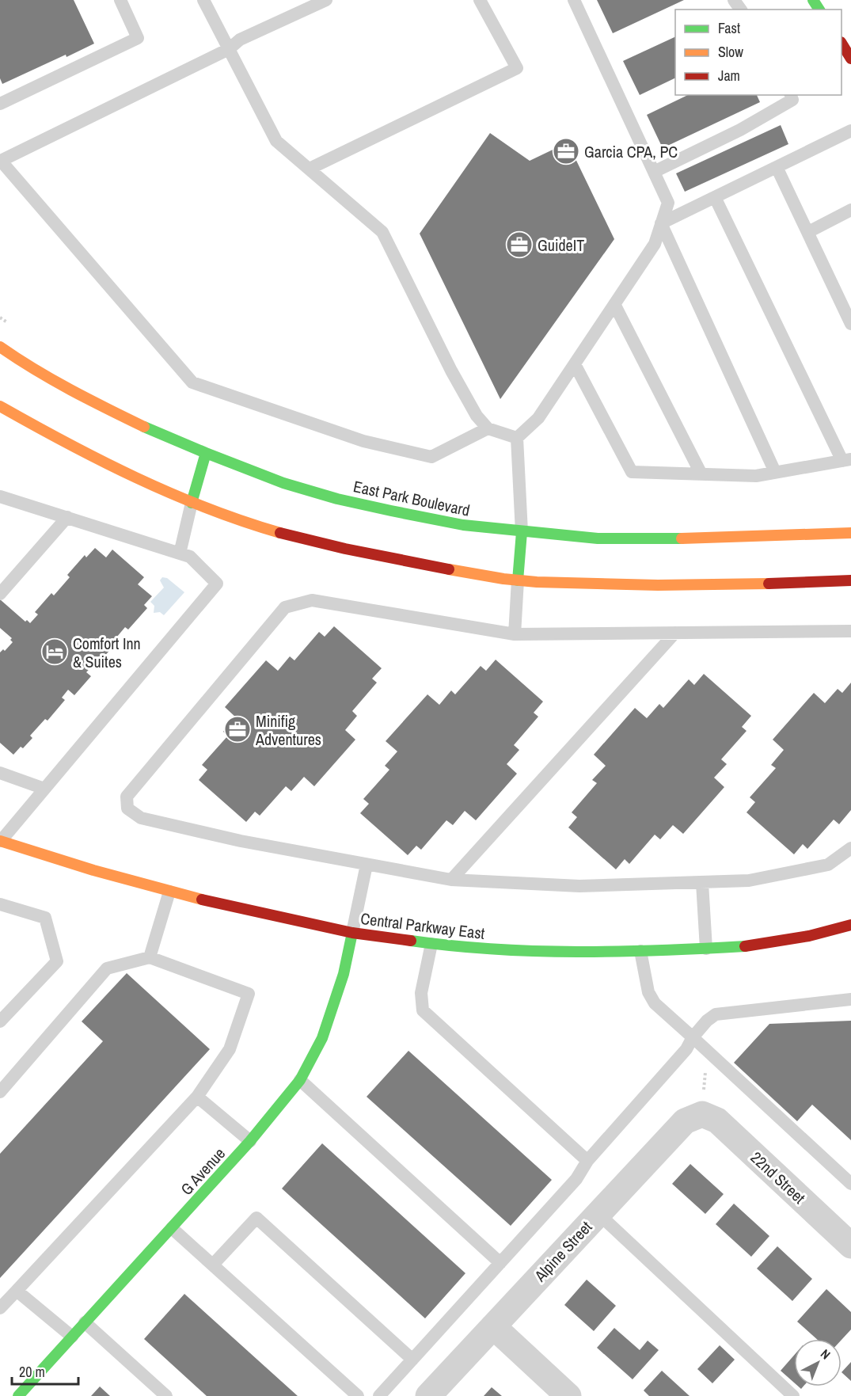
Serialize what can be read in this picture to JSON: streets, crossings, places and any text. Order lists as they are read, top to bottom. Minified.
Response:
{"streets":{"main road":["East Park Boulevard","Central Parkway East","G Avenue"],"street":["22nd Street","Alpine Street"]},"crossings":[["Central Parkway East","G Avenue"],["22nd Street","Alpine Street"]],"places":{"office":["Garcia CPA, PC","GuideIT","Minifig Adventures"],"hotel":["Comfort Inn & Suites"]},"legend":["Fast","Slow","Jam"],"scale_bar":"20 m","north":"top right"}
